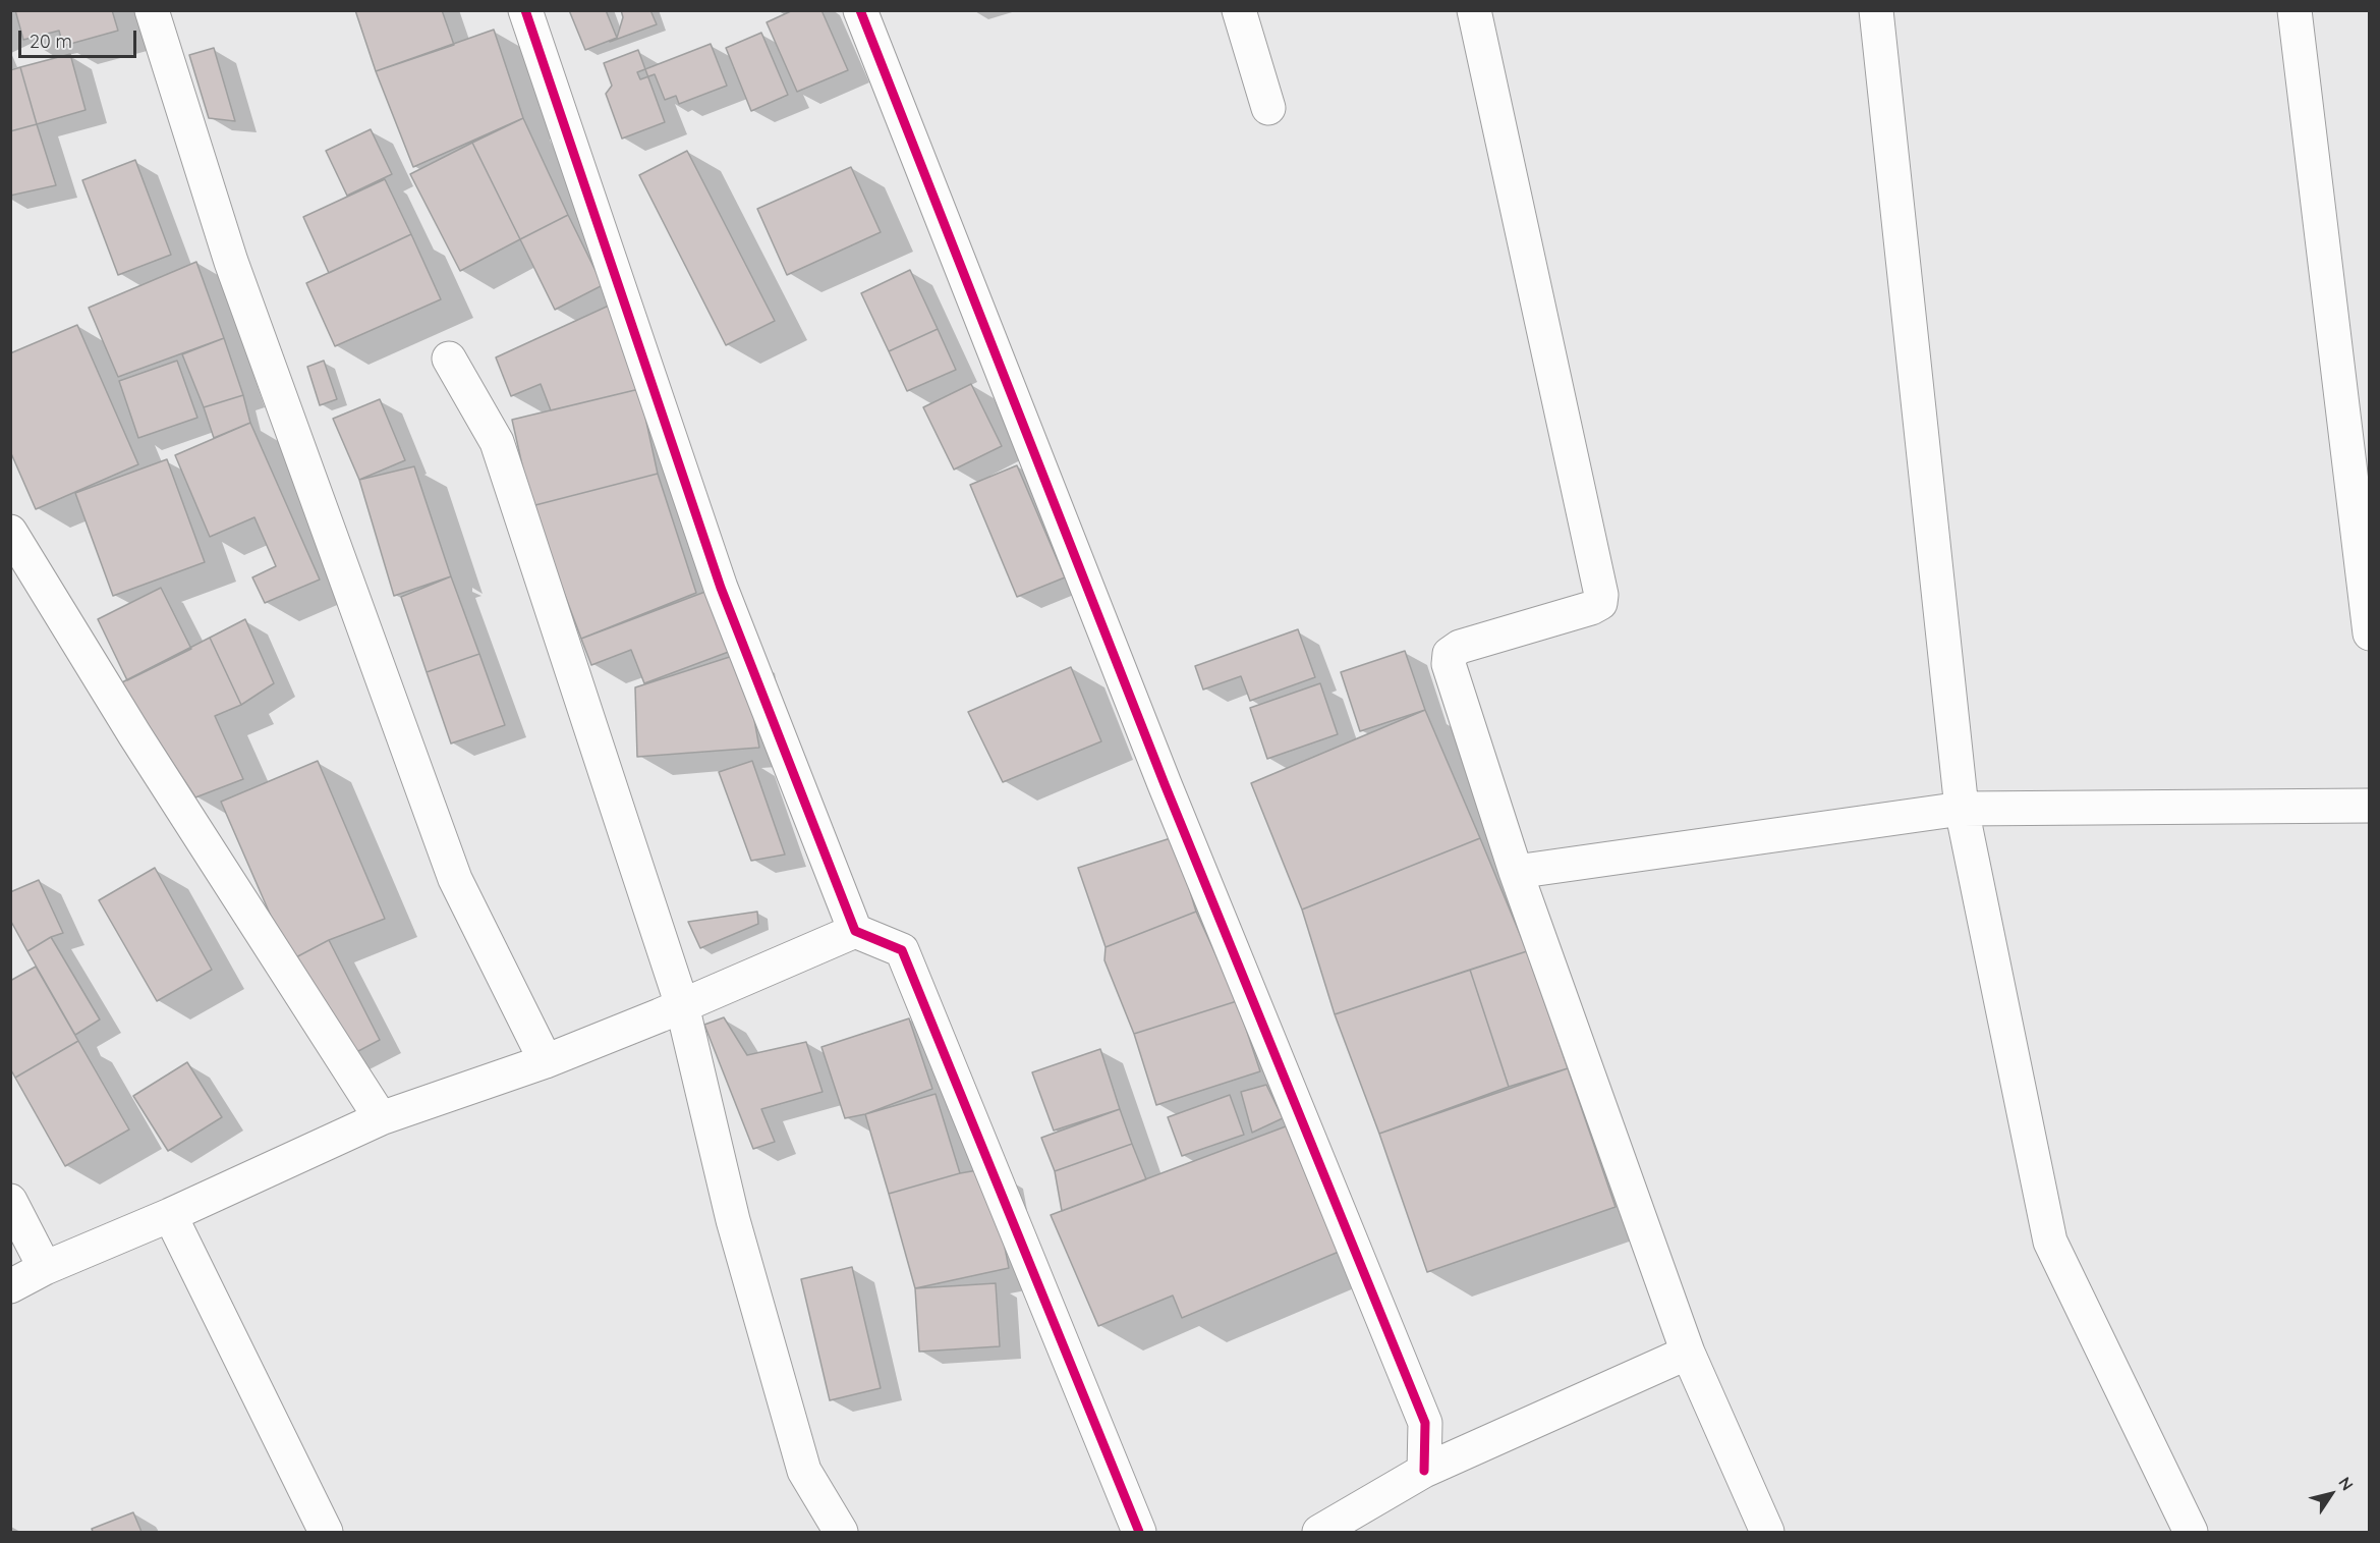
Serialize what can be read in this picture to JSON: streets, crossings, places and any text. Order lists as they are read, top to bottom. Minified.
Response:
{"scale_bar":"20 m","north":"top right"}
